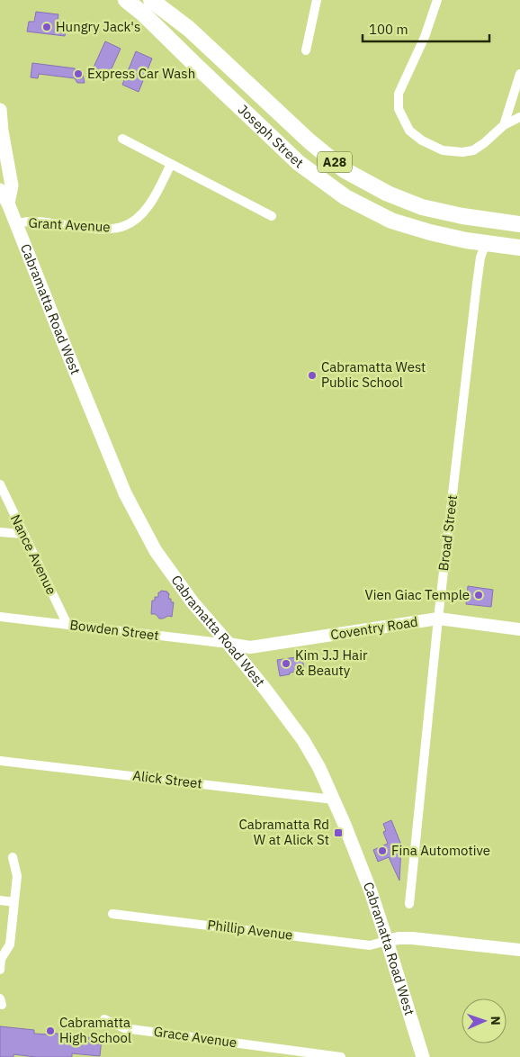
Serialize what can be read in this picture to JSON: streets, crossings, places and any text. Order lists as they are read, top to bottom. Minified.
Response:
{"streets":{"highway":["Joseph Street","A28"],"main road":["Cabramatta Road West"],"street":["Grant Avenue","Broad Street","Nance Avenue","Coventry Road","Bowden Street","Alick Street","Phillip Avenue","Grace Avenue"]},"crossings":[["Joseph Street","Broad Street"],["Grant Avenue","Cabramatta Road West"],["Cabramatta Road West","Coventry Road"],["Cabramatta Road West","Bowden Street"],["Cabramatta Road West","Alick Street"],["Cabramatta Road West","Phillip Avenue"],["Broad Street","Coventry Road"],["Nance Avenue","Bowden Street"],["Coventry Road","Bowden Street"]],"places":{"other":["Hungry Jack's","Express Car Wash","Cabramatta West Public School","Vien Giac Temple","Kim J.J Hair & Beauty","Fina Automotive","Cabramatta High School"],"transit":["Cabramatta Rd W at Alick St"]},"scale_bar":"100 m","north":"right"}
